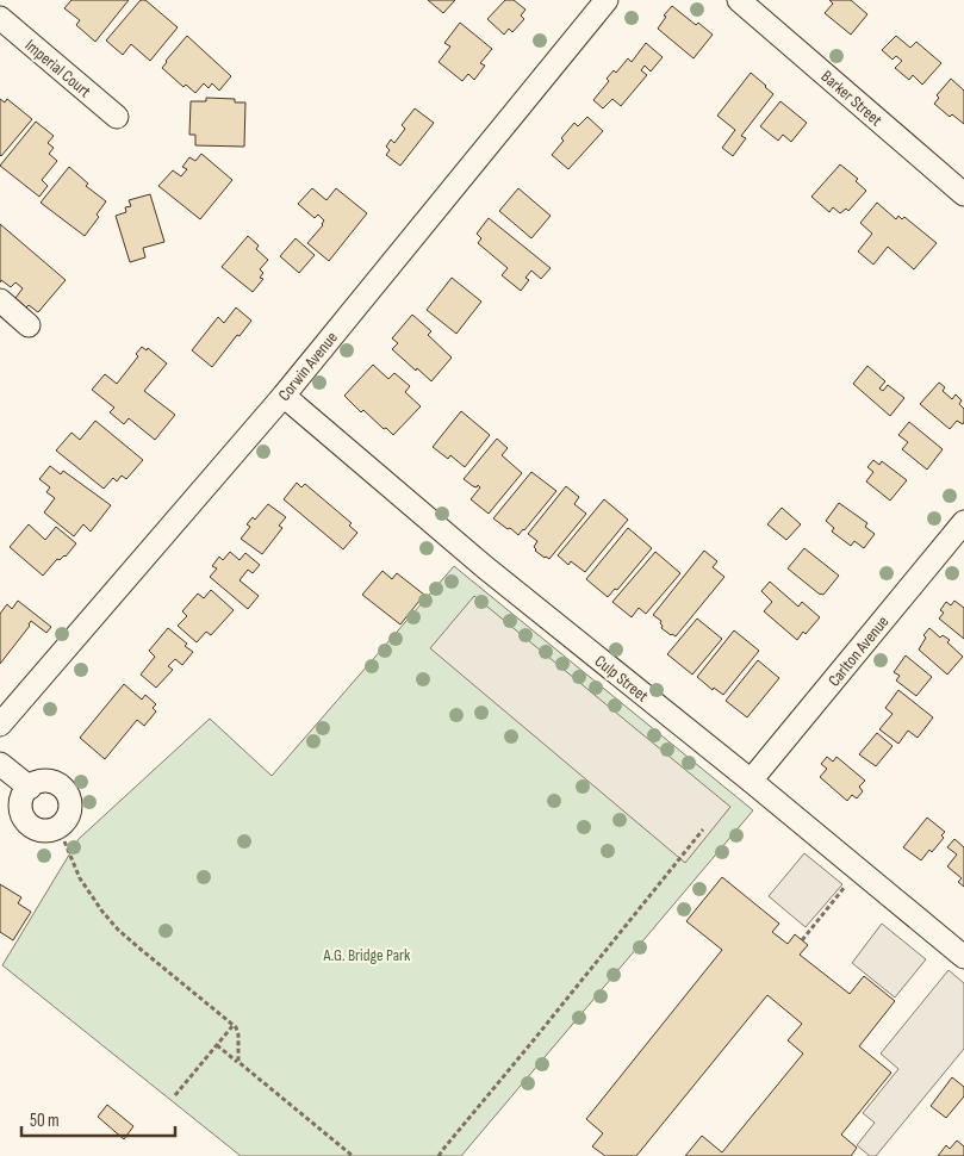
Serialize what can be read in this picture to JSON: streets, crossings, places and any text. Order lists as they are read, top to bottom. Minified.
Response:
{"streets":{"street":["Imperial Court","Barker Street","Corwin Avenue","Carlton Avenue","Culp Street"]},"crossings":[["Corwin Avenue","Culp Street"],["Carlton Avenue","Culp Street"]],"parks":["A.G. Bridge Park"],"scale_bar":"50 m"}
